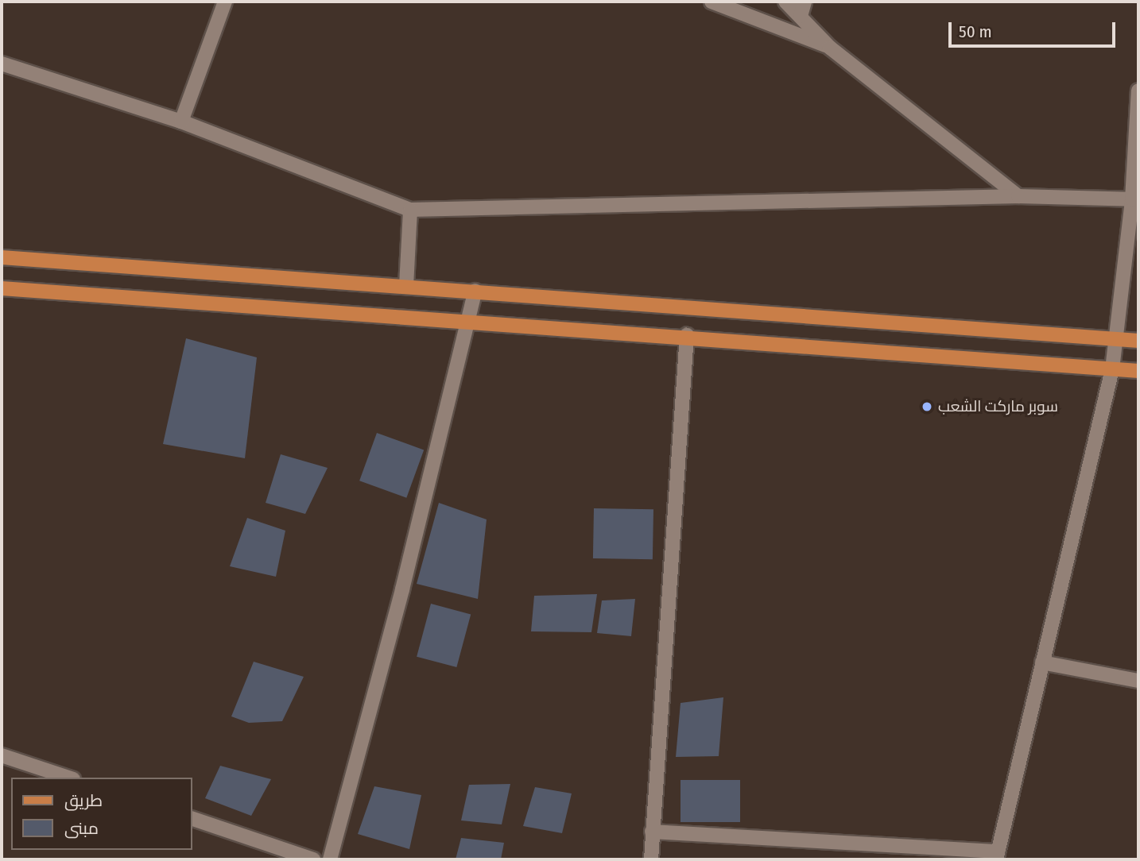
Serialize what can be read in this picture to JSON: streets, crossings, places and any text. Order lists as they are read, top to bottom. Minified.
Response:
{"places":["سوبر ماركت الشعب"],"legend":["طريق","مبنى"],"scale_bar":"50 m"}
